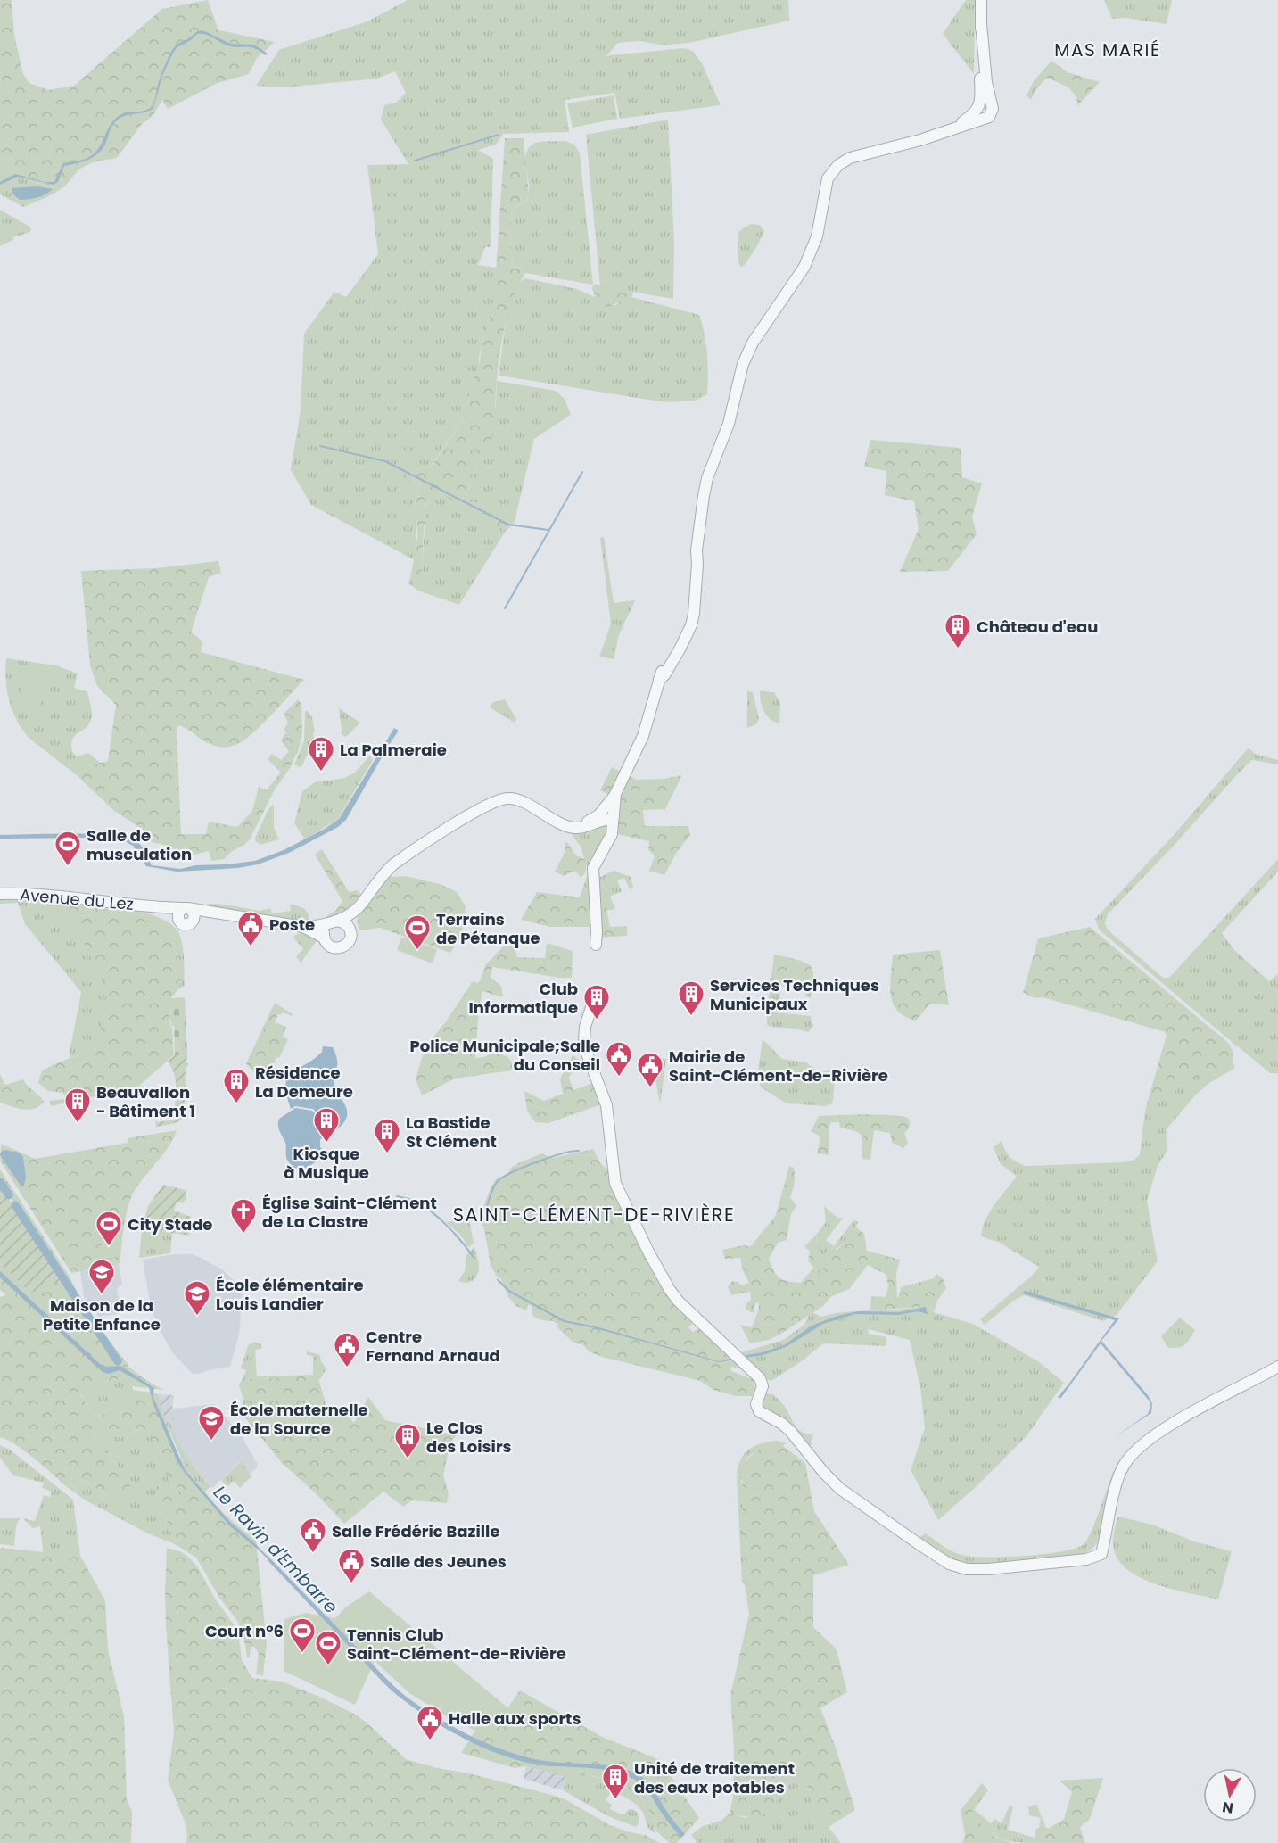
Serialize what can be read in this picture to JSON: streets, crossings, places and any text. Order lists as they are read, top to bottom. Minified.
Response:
{"streets":{"street":["Avenue du Lez"]},"districts":["MAS MARIÉ","SAINT-CLÉMENT-DE-RIVIÈRE"],"water":["Le Ravin d'Embarre"],"places":{"building":["Château d'eau","La Palmeraie","Services Techniques Municipaux","Club Informatique","Résidence La Demeure","Beauvallon - Bâtiment 1","Kiosque à Musique","La Bastide St Clément","Le Clos des Loisirs","Unité de traitement des eaux potables"],"sports":["Salle de musculation","Terrains de Pétanque","City Stade","Court n°6","Tennis Club Saint-Clément-de-Rivière"],"public building":["Poste","Police Municipale;Salle du Conseil","Mairie de Saint-Clément-de-Rivière","Centre Fernand Arnaud","Salle Frédéric Bazille","Salle des Jeunes","Halle aux sports"],"church":["Église Saint-Clément de La Clastre"],"school or university":["Maison de la Petite Enfance","École élémentaire Louis Landier","École maternelle de la Source"]},"north":"bottom"}
